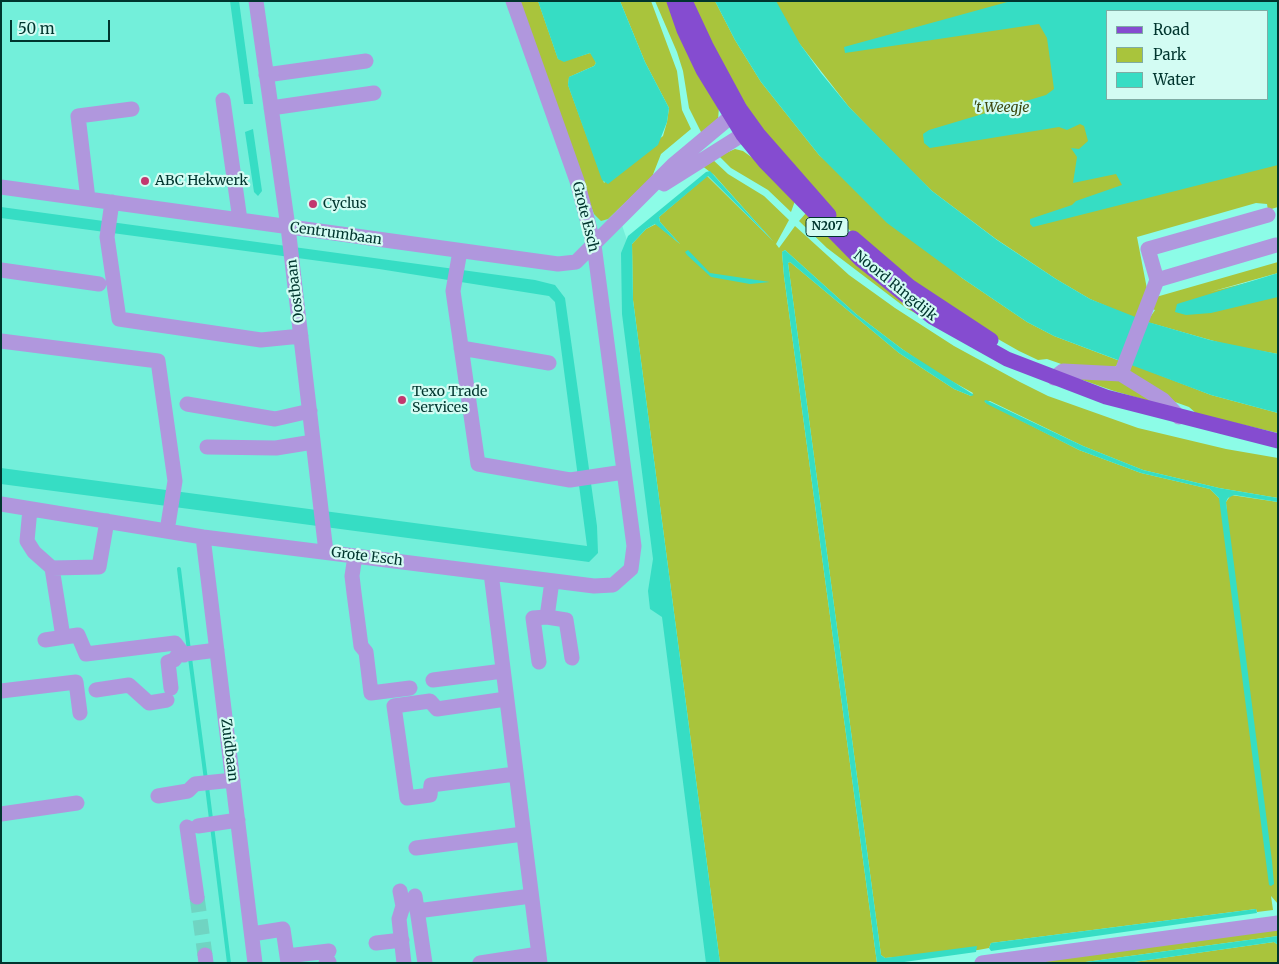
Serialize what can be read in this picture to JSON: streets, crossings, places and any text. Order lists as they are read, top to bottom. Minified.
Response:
{"streets":{"main road":["N207","Noord Ringdijk"],"street":["Grote Esch","Centrumbaan","Oostbaan","Zuidbaan"]},"crossings":[["Grote Esch","Centrumbaan"],["Grote Esch","Oostbaan"],["Grote Esch","Zuidbaan"],["Centrumbaan","Noord Ringdijk"],["Centrumbaan","Oostbaan"]],"parks":["'t Weegje"],"places":["ABC Hekwerk","Cyclus","Texo Trade Services"],"legend":["Road","Park","Water"],"scale_bar":"50 m"}
